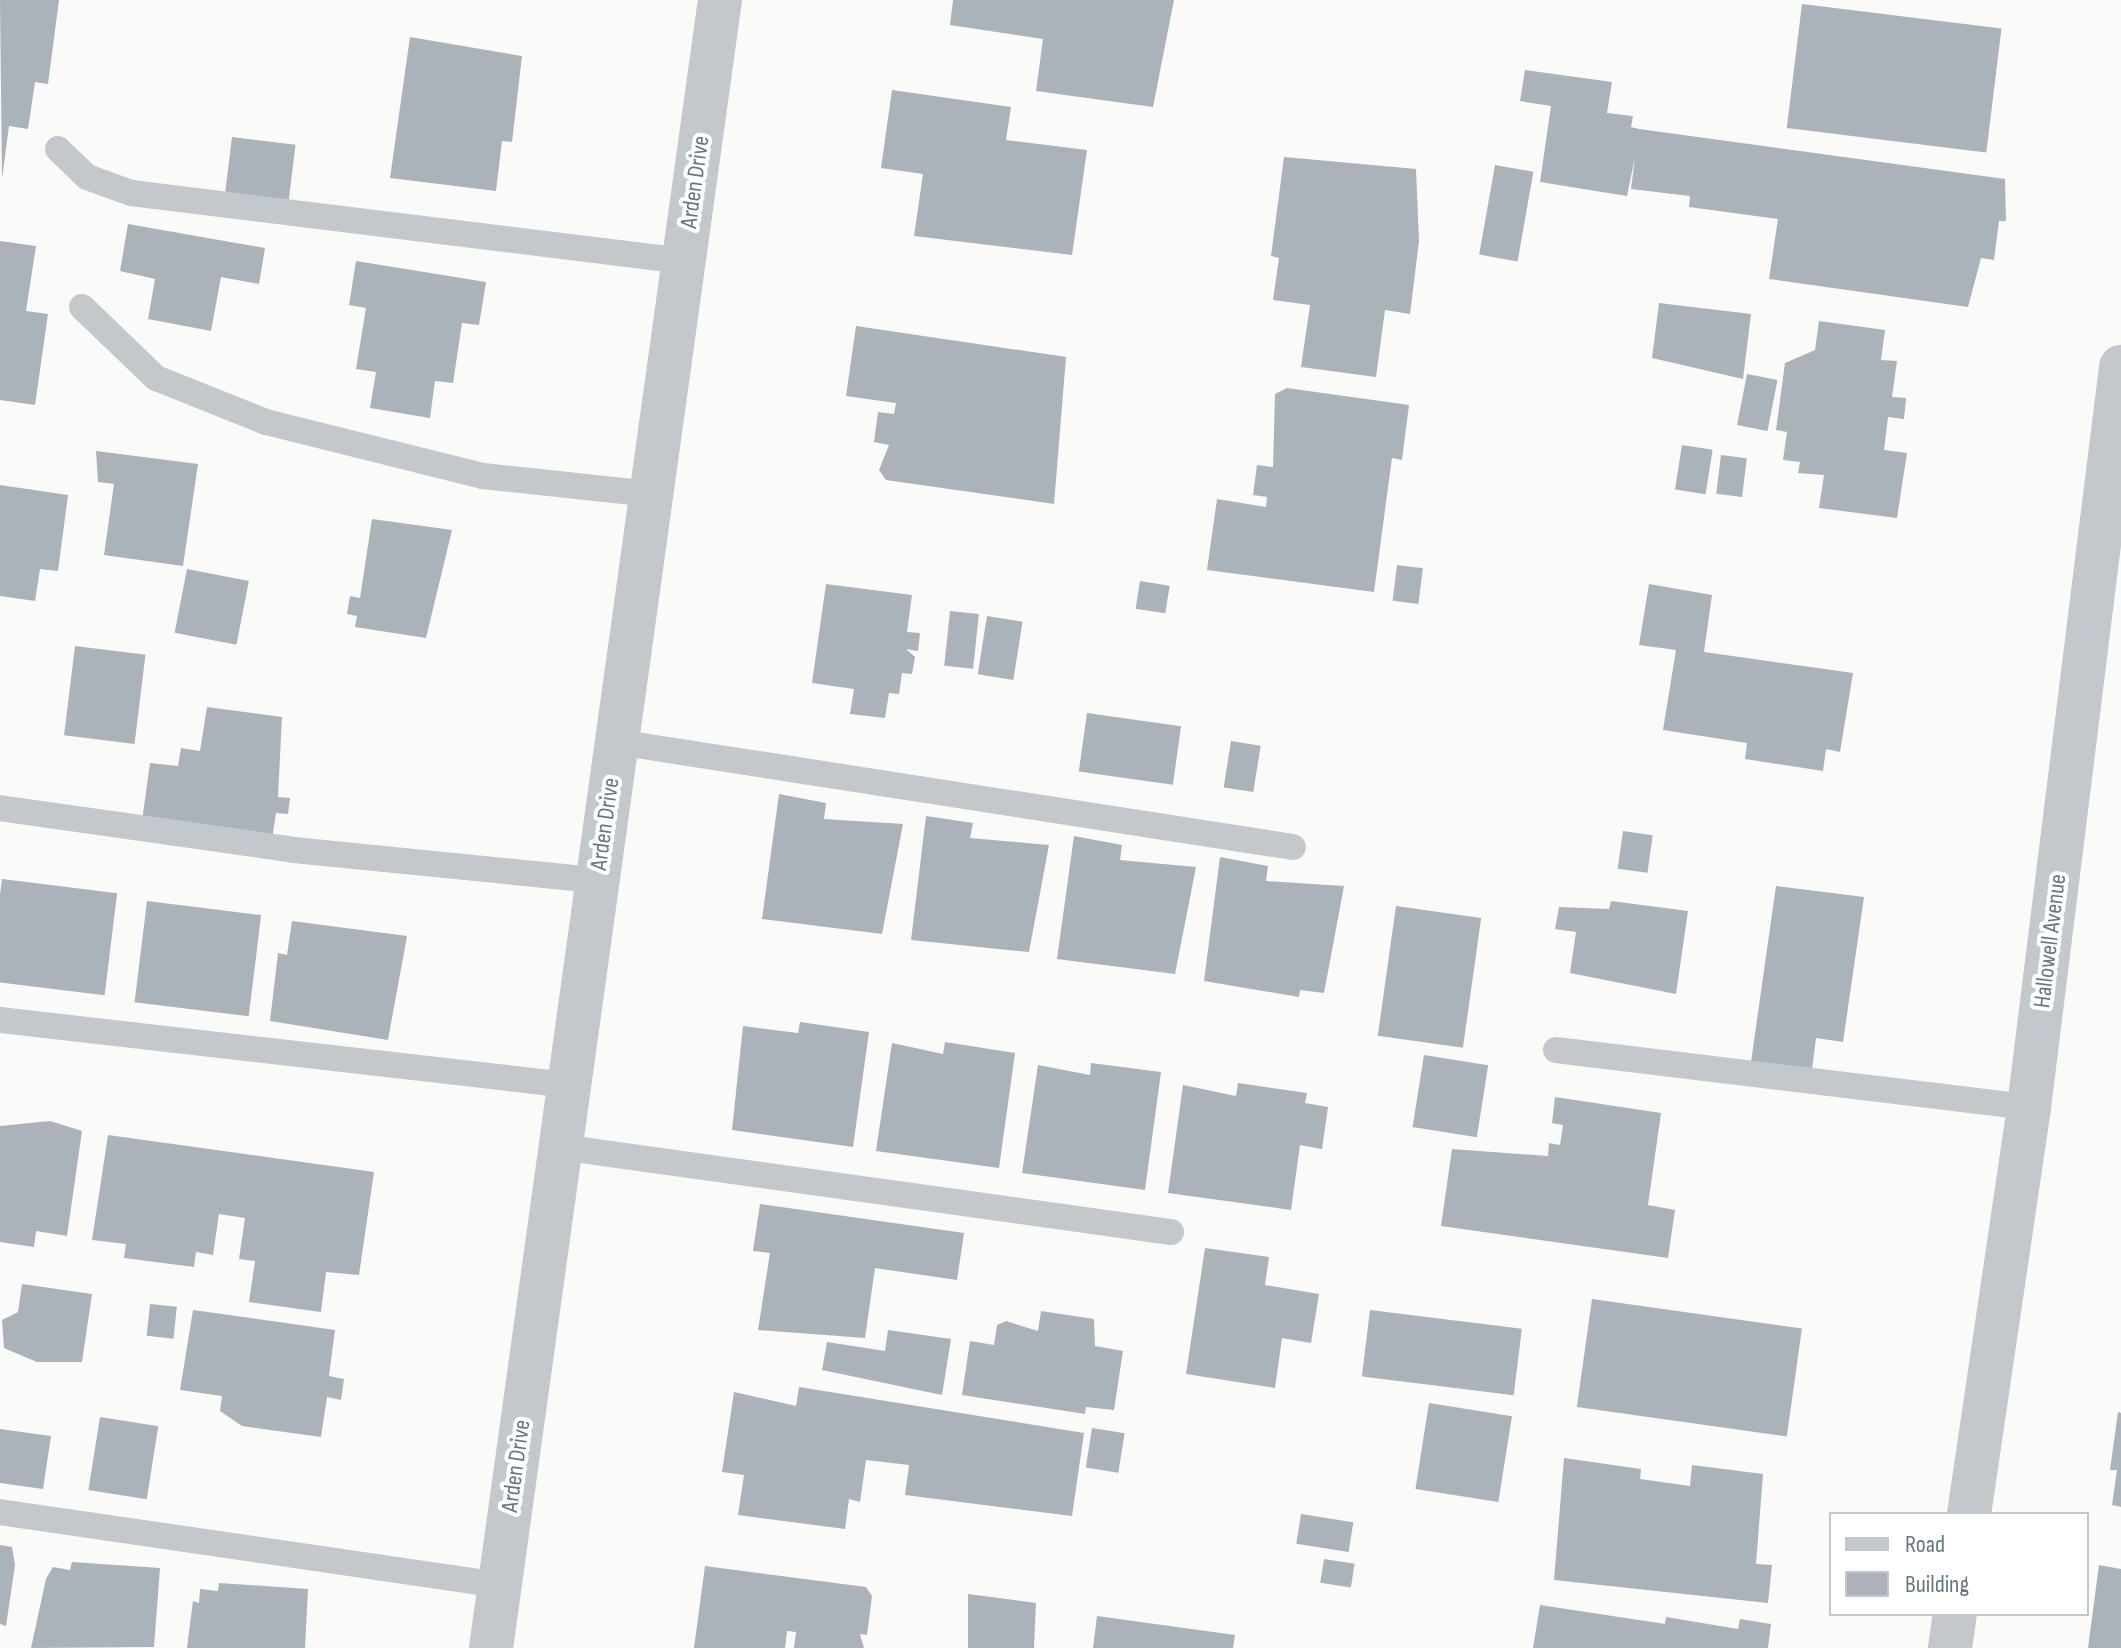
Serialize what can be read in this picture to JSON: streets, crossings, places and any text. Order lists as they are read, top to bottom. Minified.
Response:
{"streets":{"street":["Arden Drive","Hallowell Avenue"]},"legend":["Road","Building"]}
